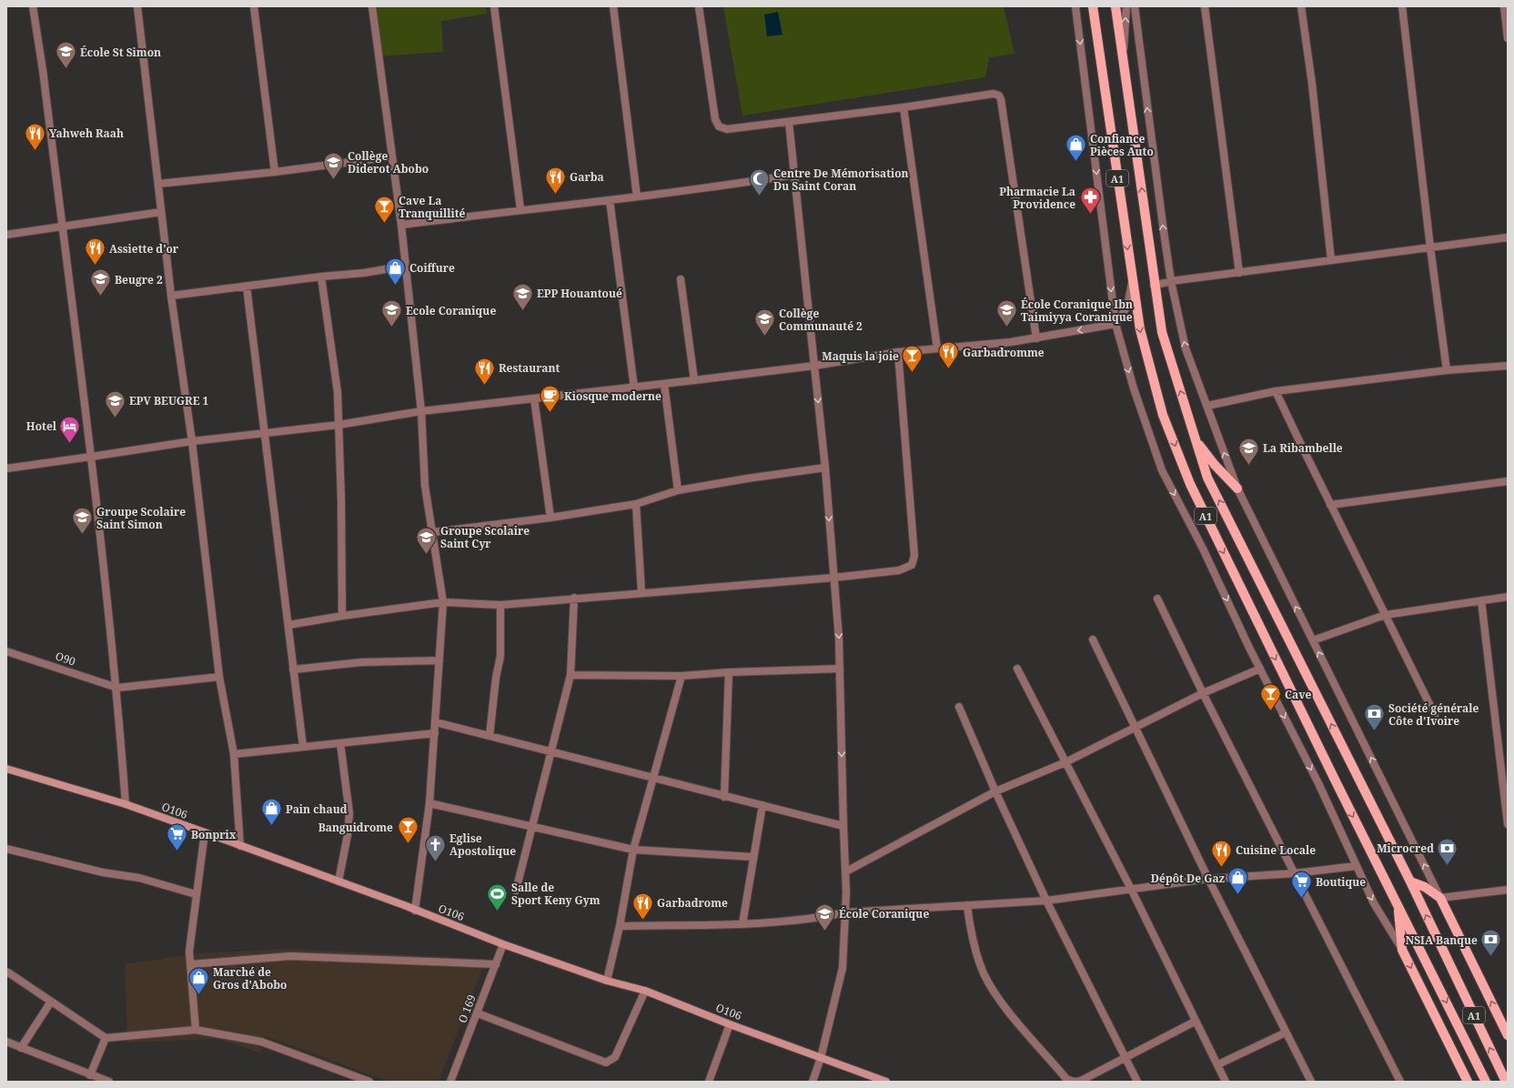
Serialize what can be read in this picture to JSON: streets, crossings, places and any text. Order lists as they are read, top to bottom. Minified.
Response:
{"streets":{"main road":["A1","O106"],"street":["O90","O 169"]},"crossings":[["O106","O 169"]],"places":{"school or university":["École St Simon","Collège Diderot Abobo","Beugre 2","EPP Houantoué","Ecole Coranique","École Coranique Ibn Taimiyya Coranique","Collège Communauté 2","EPV BEUGRE 1","La Ribambelle","Groupe Scolaire Saint Simon","Groupe Scolaire Saint Cyr","École Coranique"],"restaurant":["Yahweh Raah","Garba","Assiette d'or","Garbadromme","Restaurant","Cuisine Locale","Garbadrome"],"shop":["Confiance Pièces Auto","Coiffure","Pain chaud","Dépôt De Gaz","Marché de Gros d'Abobo"],"mosque":["Centre De Mémorisation Du Saint Coran"],"pharmacy":["Pharmacie La Providence"],"bar":["Cave La Tranquillité","Maquis la joie","Cave","Banguidrome"],"cafe":["Kiosque moderne"],"hotel":["Hotel"],"bank":["Société générale Côte d’Ivoire","Microcred","NSIA Banque"],"supermarket":["Bonprix","Boutique"],"church":["Eglise Apostolique"],"sports":["Salle de Sport Keny Gym"]}}
